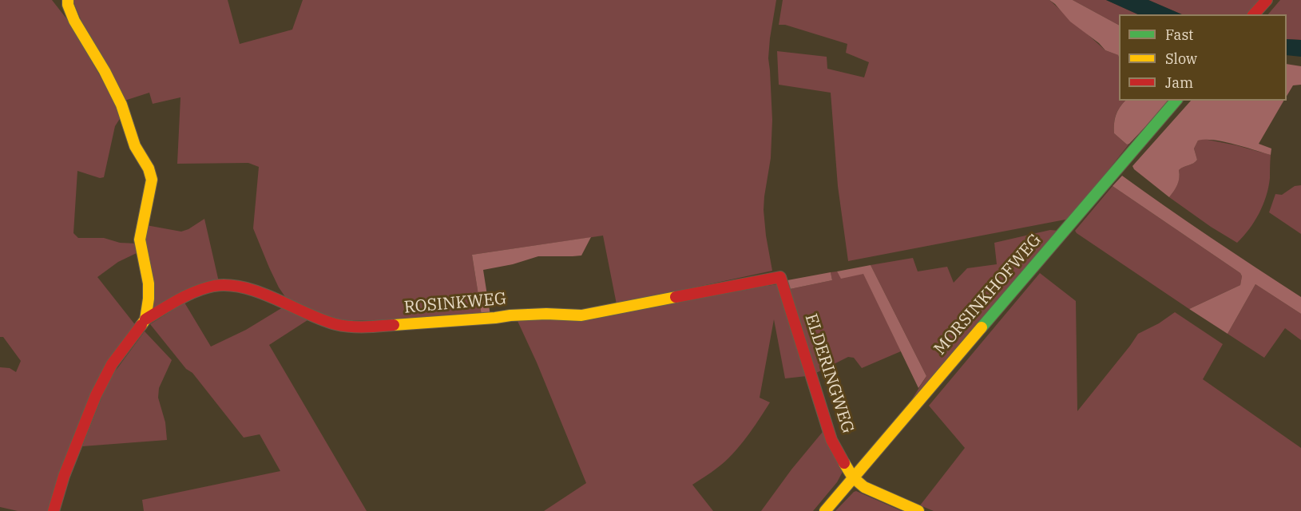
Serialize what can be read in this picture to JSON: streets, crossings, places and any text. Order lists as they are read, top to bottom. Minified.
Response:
{"streets":{"street":["MORSINKHOFWEG","ROSINKWEG","ELDERINGWEG"]},"crossings":[["MORSINKHOFWEG","ELDERINGWEG"],["ROSINKWEG","ELDERINGWEG"]],"legend":["Fast","Slow","Jam"]}
